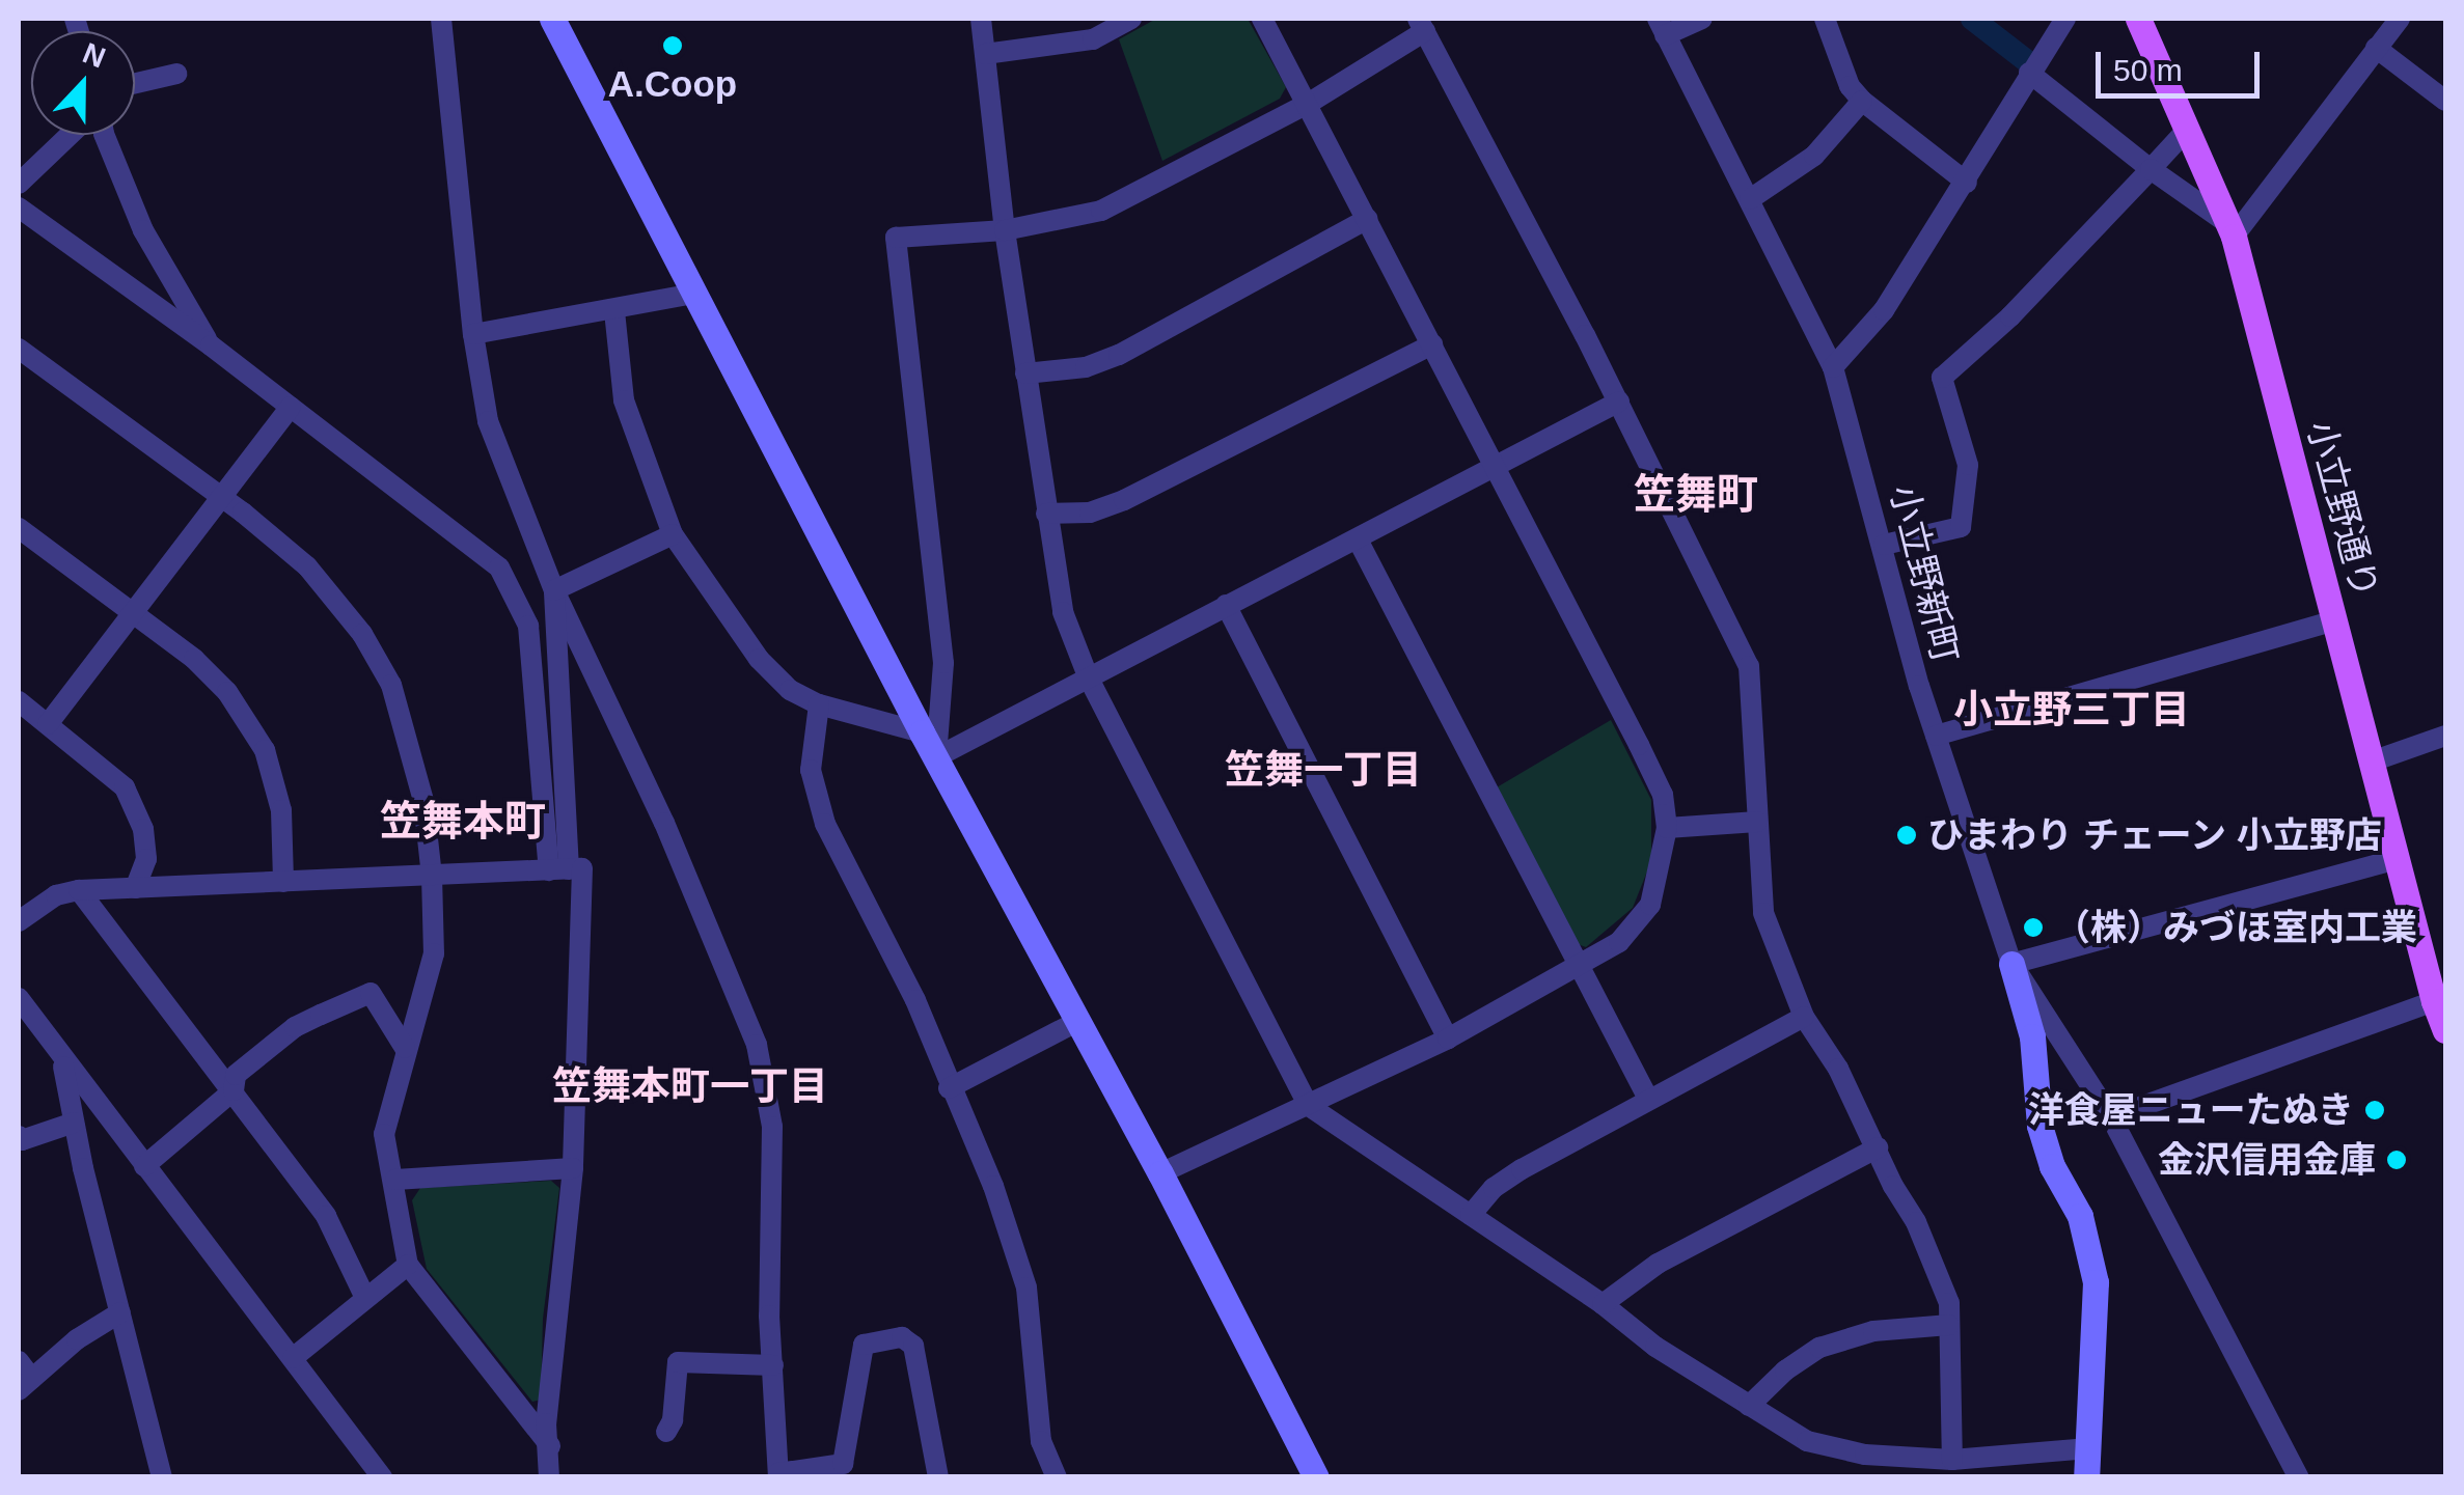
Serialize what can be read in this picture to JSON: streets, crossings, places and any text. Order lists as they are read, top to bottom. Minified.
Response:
{"streets":{"main road":["小立野通り"],"street":["小立野新町"]},"districts":["笠舞町","小立野三丁目","笠舞一丁目","笠舞本町","笠舞本町一丁目"],"places":["A.Coop","ひまわり チェーン 小立野店","（株）みづほ室内工業","洋食屋ニューたぬき","金沢信用金庫"],"scale_bar":"50 m","north":"top"}
